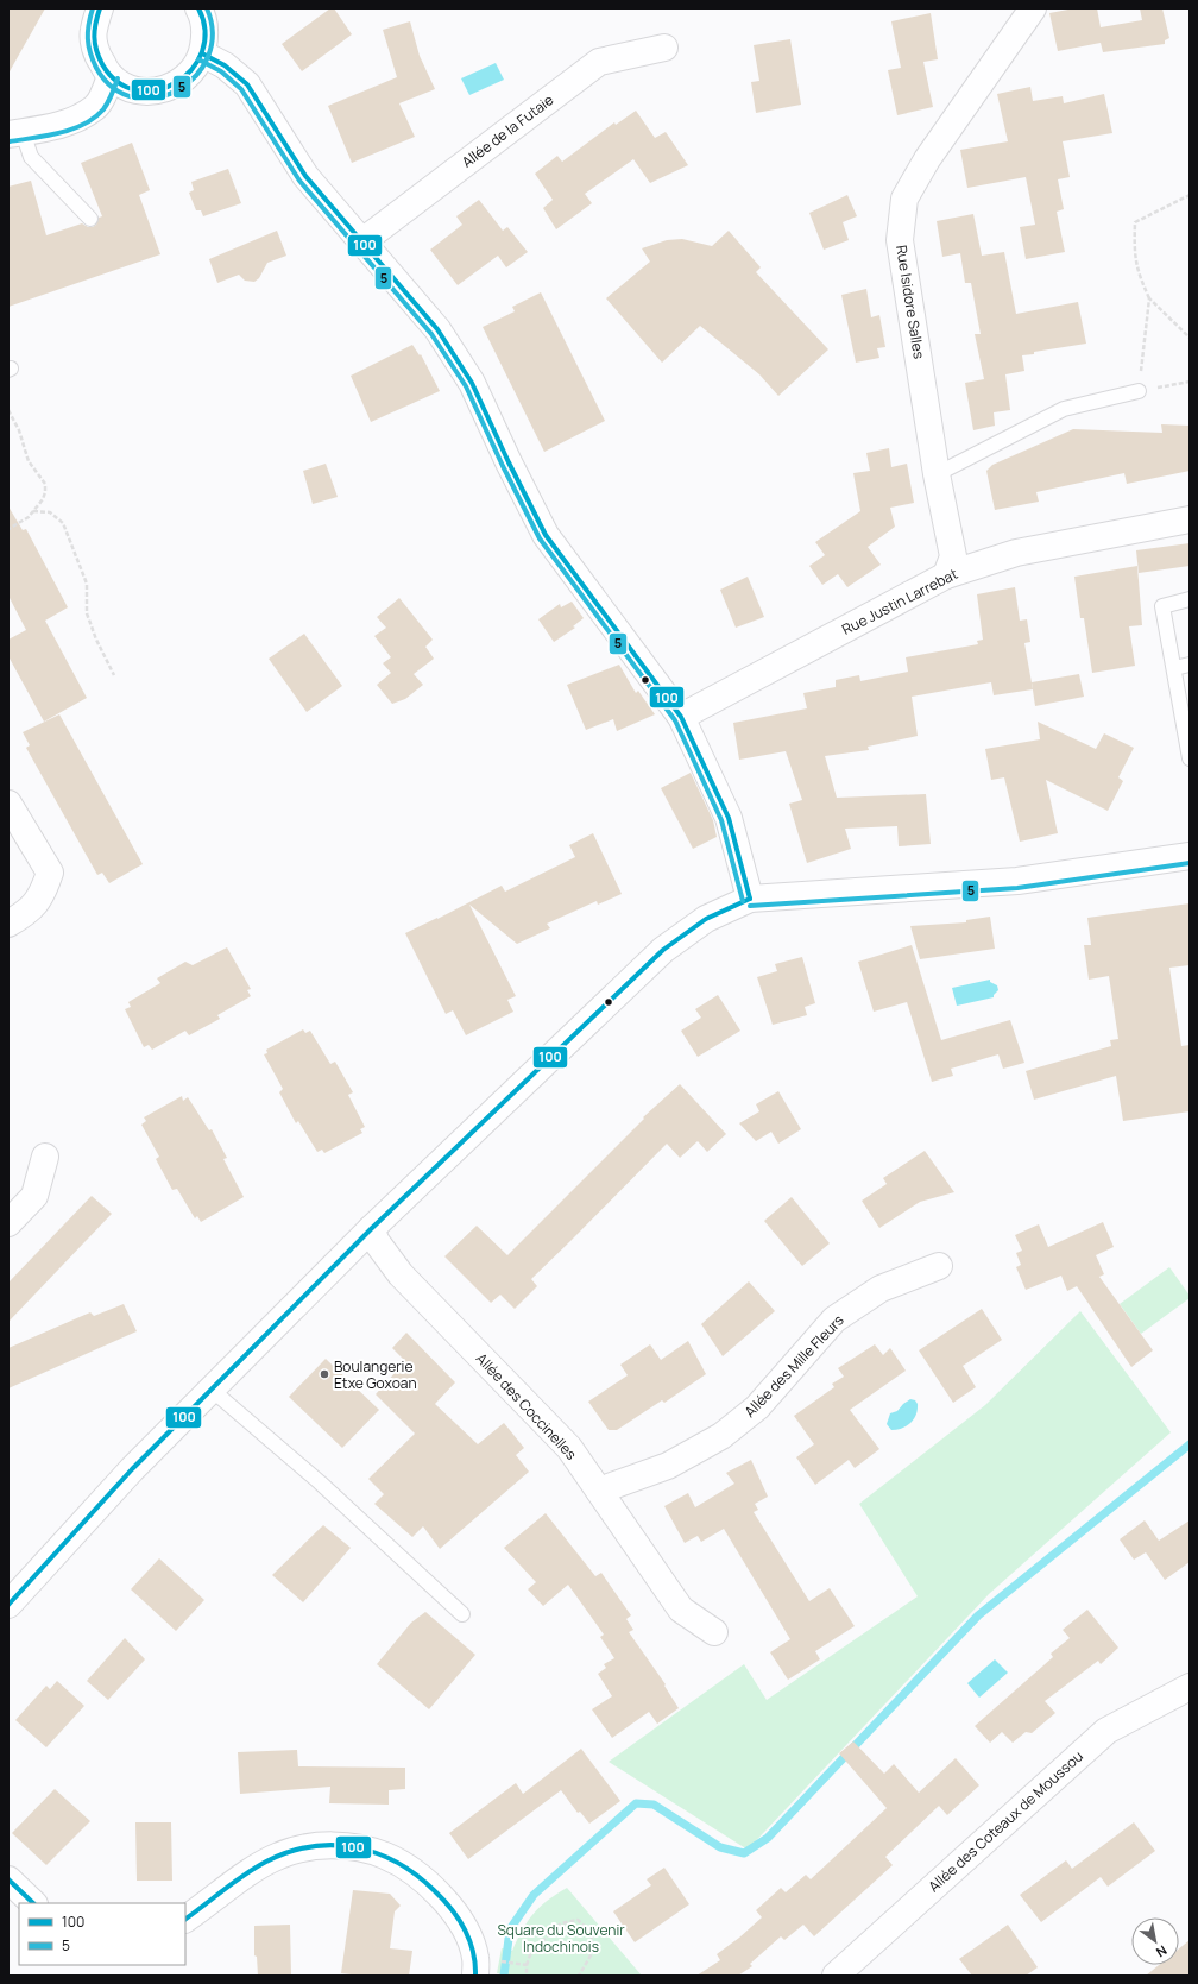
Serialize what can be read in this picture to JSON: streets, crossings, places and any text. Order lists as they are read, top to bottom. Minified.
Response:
{"streets":{"street":["Allée de la Futaie","Rue Isidore Salles","Rue Justin Larrebat","Allée des Mille Fleurs","Allée des Coccinelles","Allée des Coteaux de Moussou"]},"crossings":[["Rue Isidore Salles","Rue Justin Larrebat"],["Allée des Mille Fleurs","Allée des Coccinelles"]],"parks":["Square du Souvenir Indochinois"],"places":["Boulangerie Etxe Goxoan"],"lines":["transit line 100","transit line 5"],"legend":["100","5"],"north":"bottom right"}
